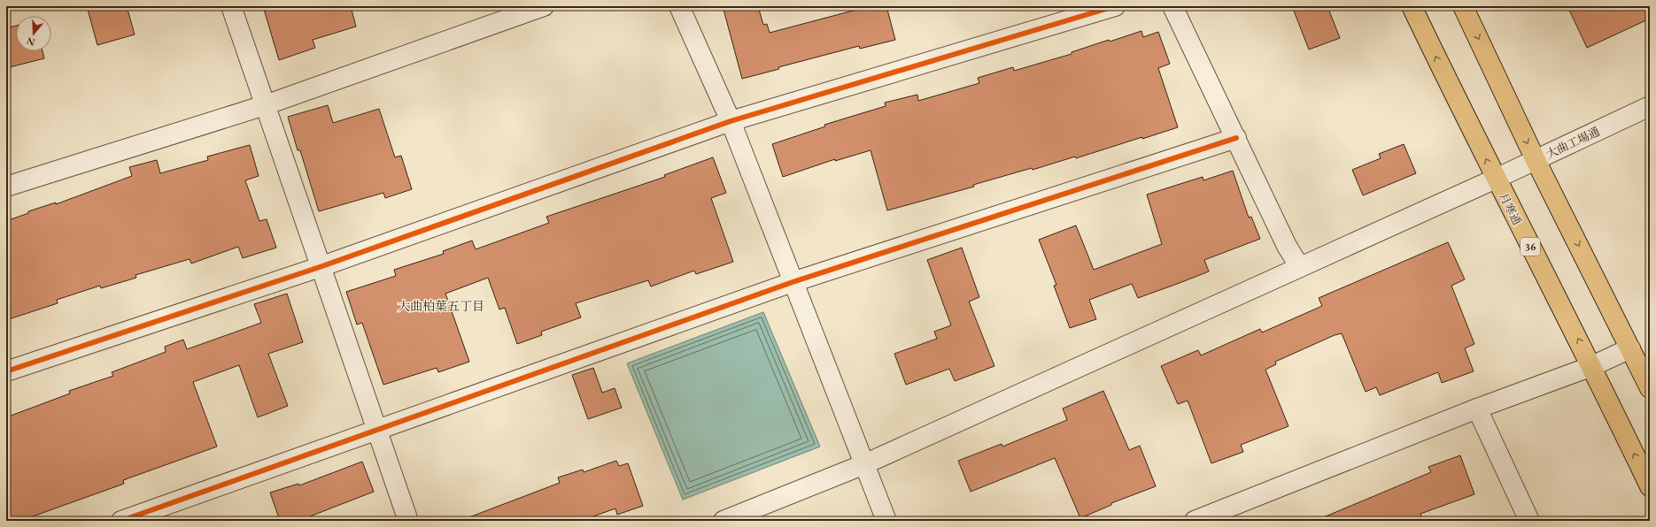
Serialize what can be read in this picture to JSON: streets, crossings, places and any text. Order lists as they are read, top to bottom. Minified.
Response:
{"streets":{"highway":["月寒通","36"],"street":["大曲工場通"]},"crossings":[["大曲工場通","月寒通"]],"districts":["大曲柏葉五丁目"],"north":"bottom"}
